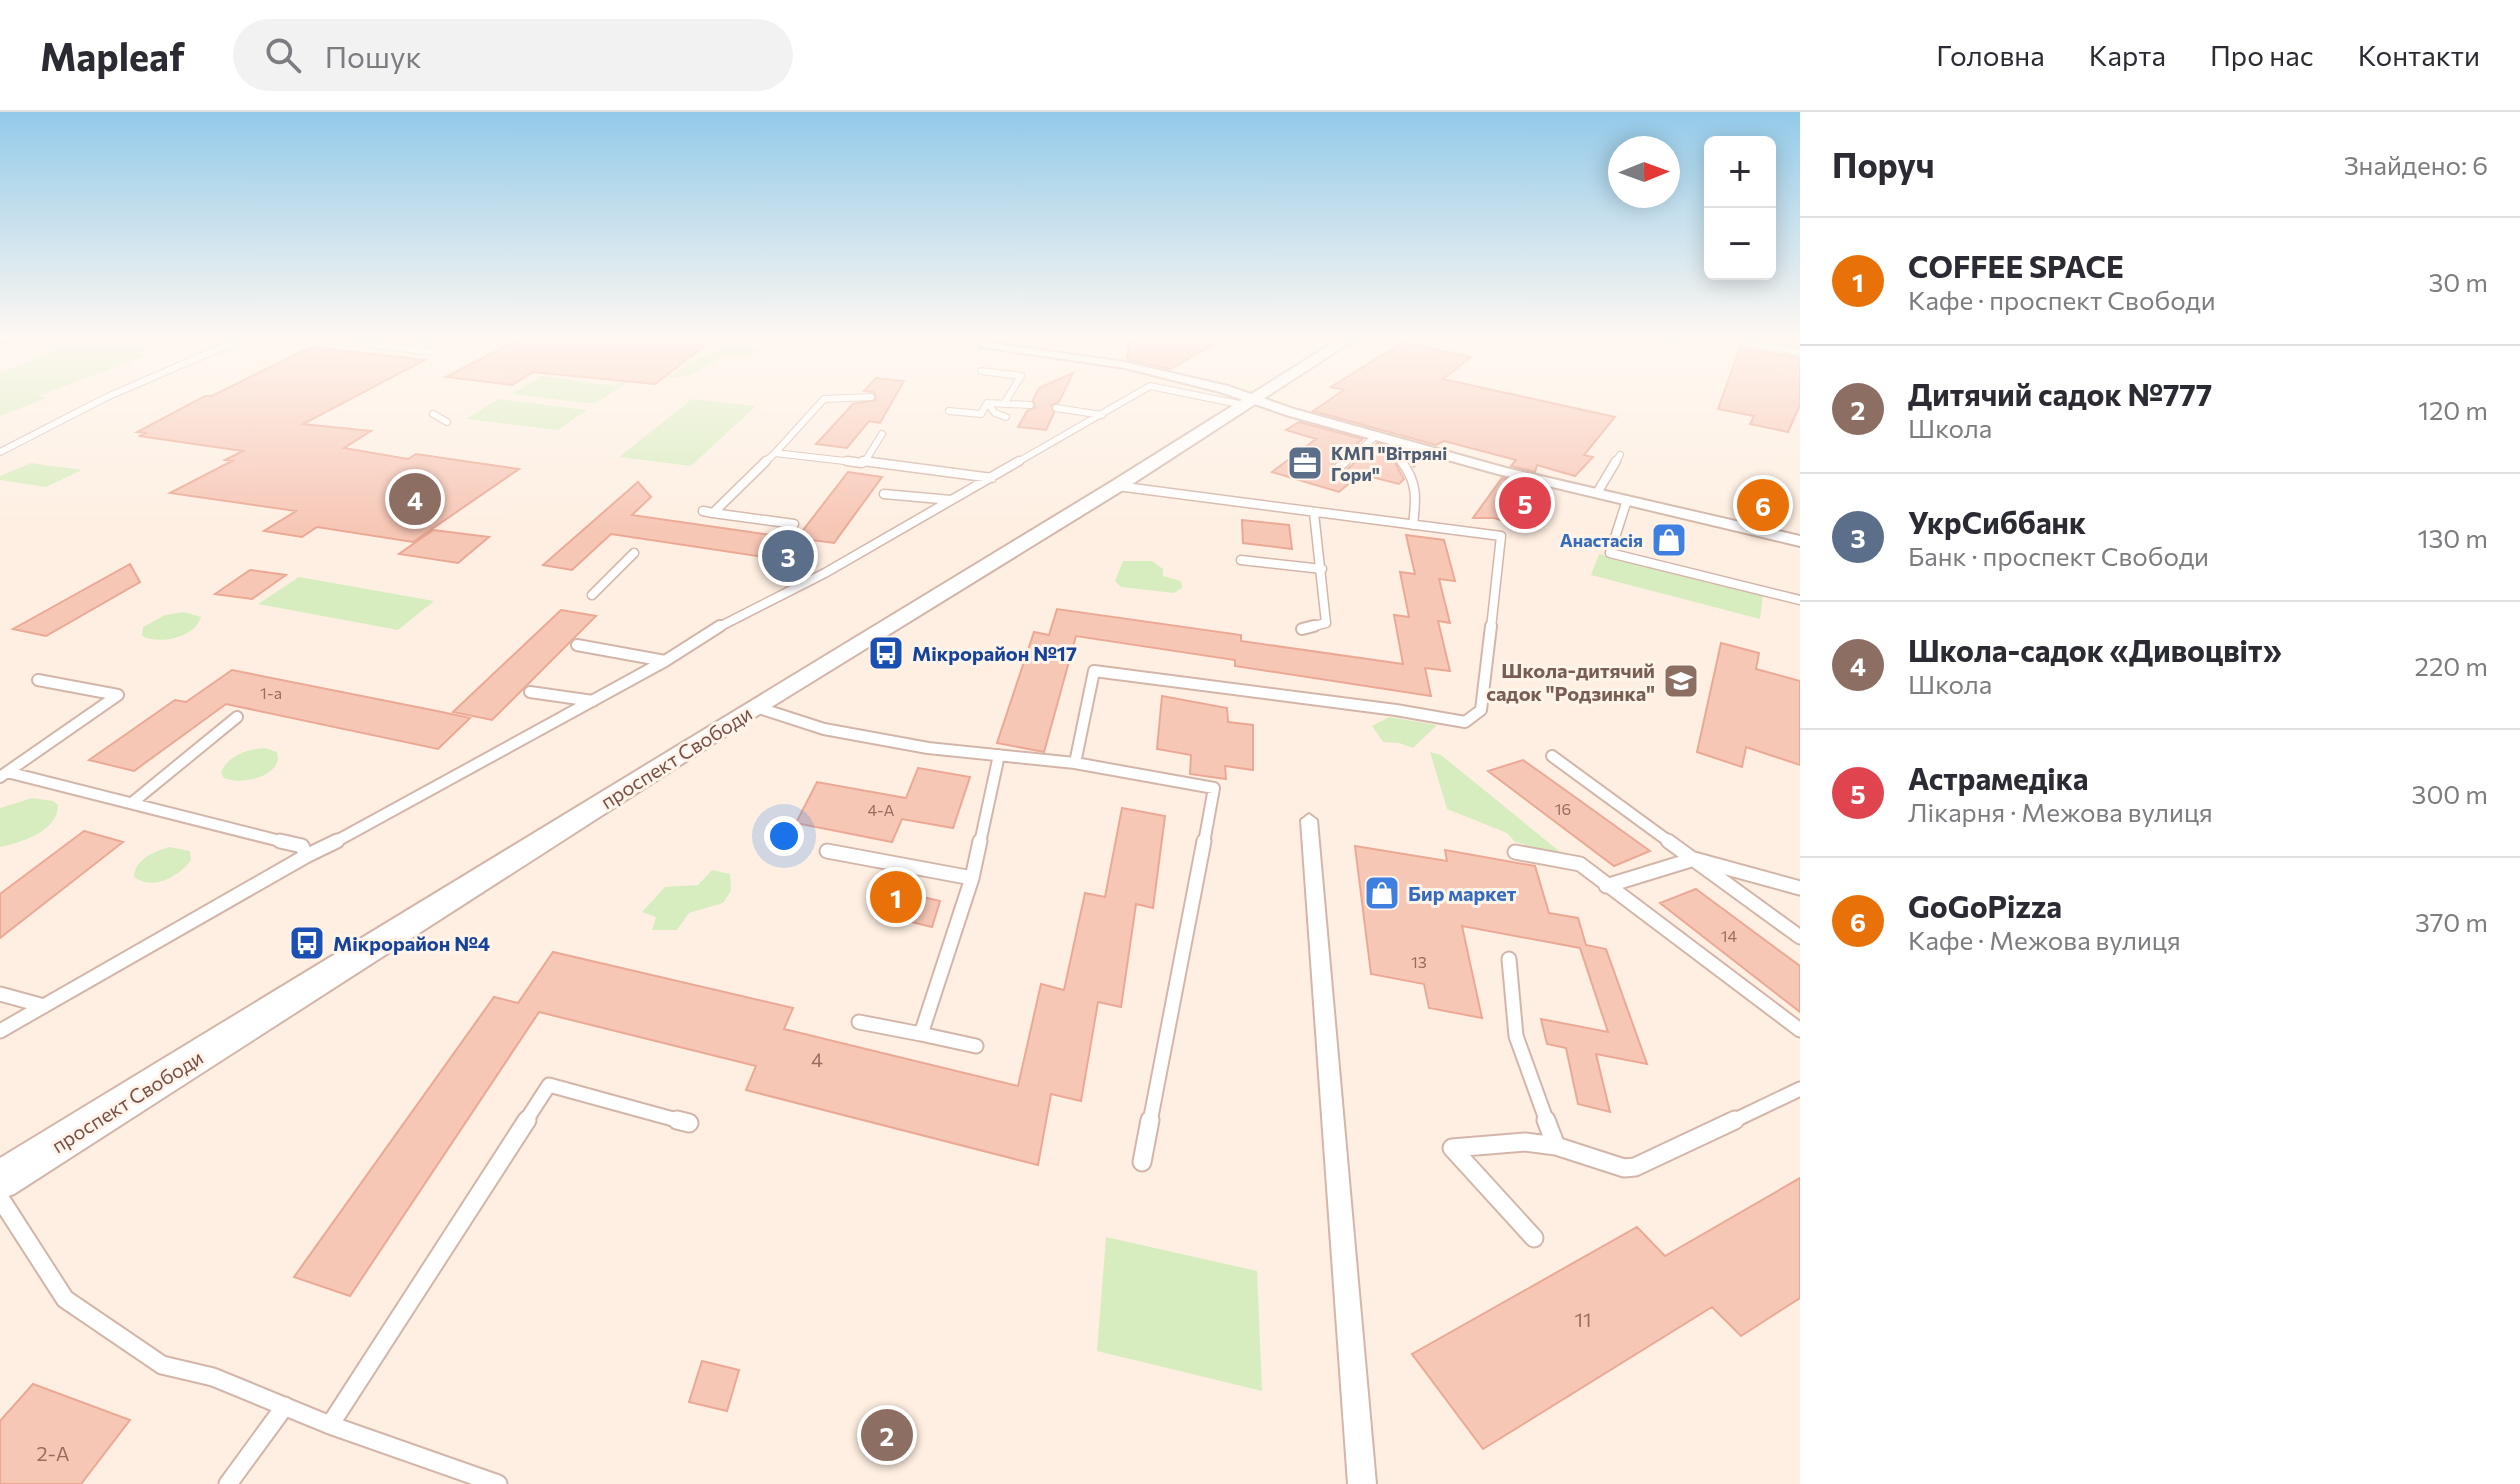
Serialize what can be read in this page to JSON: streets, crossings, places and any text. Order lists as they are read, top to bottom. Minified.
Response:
{"streets":{"street":["проспект Свободи"]},"places":{"office":["КМП \"Вітряні Гори\""],"shop":["Анастасія","Бир маркет"],"bus stop":["Мікрорайон №17","Мікрорайон №4"],"school or university":["Школа-дитячий садок \"Родзинка\""]},"house_numbers":["1-а","16","4-А","14","13","4","11","2-А"],"north":"right","page":{"header":"Mapleaf","search":"Пошук","nav":["Головна","Карта","Про нас","Контакти"],"heading":["Поруч","Знайдено: 6"],"map_buttons":["+","−"],"list":[{"mark":"1","name":"COFFEE SPACE","note":"Кафе · проспект Свободи","value":"30 m"},{"mark":"2","name":"Дитячий садок №777","note":"Школа","value":"120 m"},{"mark":"3","name":"УкрСиббанк","note":"Банк · проспект Свободи","value":"130 m"},{"mark":"4","name":"Школа-садок «Дивоцвіт»","note":"Школа","value":"220 m"},{"mark":"5","name":"Астрамедіка","note":"Лікарня · Межова вулиця","value":"300 m"},{"mark":"6","name":"GoGoPizza","note":"Кафе · Межова вулиця","value":"370 m"}],"pins":["4","5","6","3","1","2"]}}
